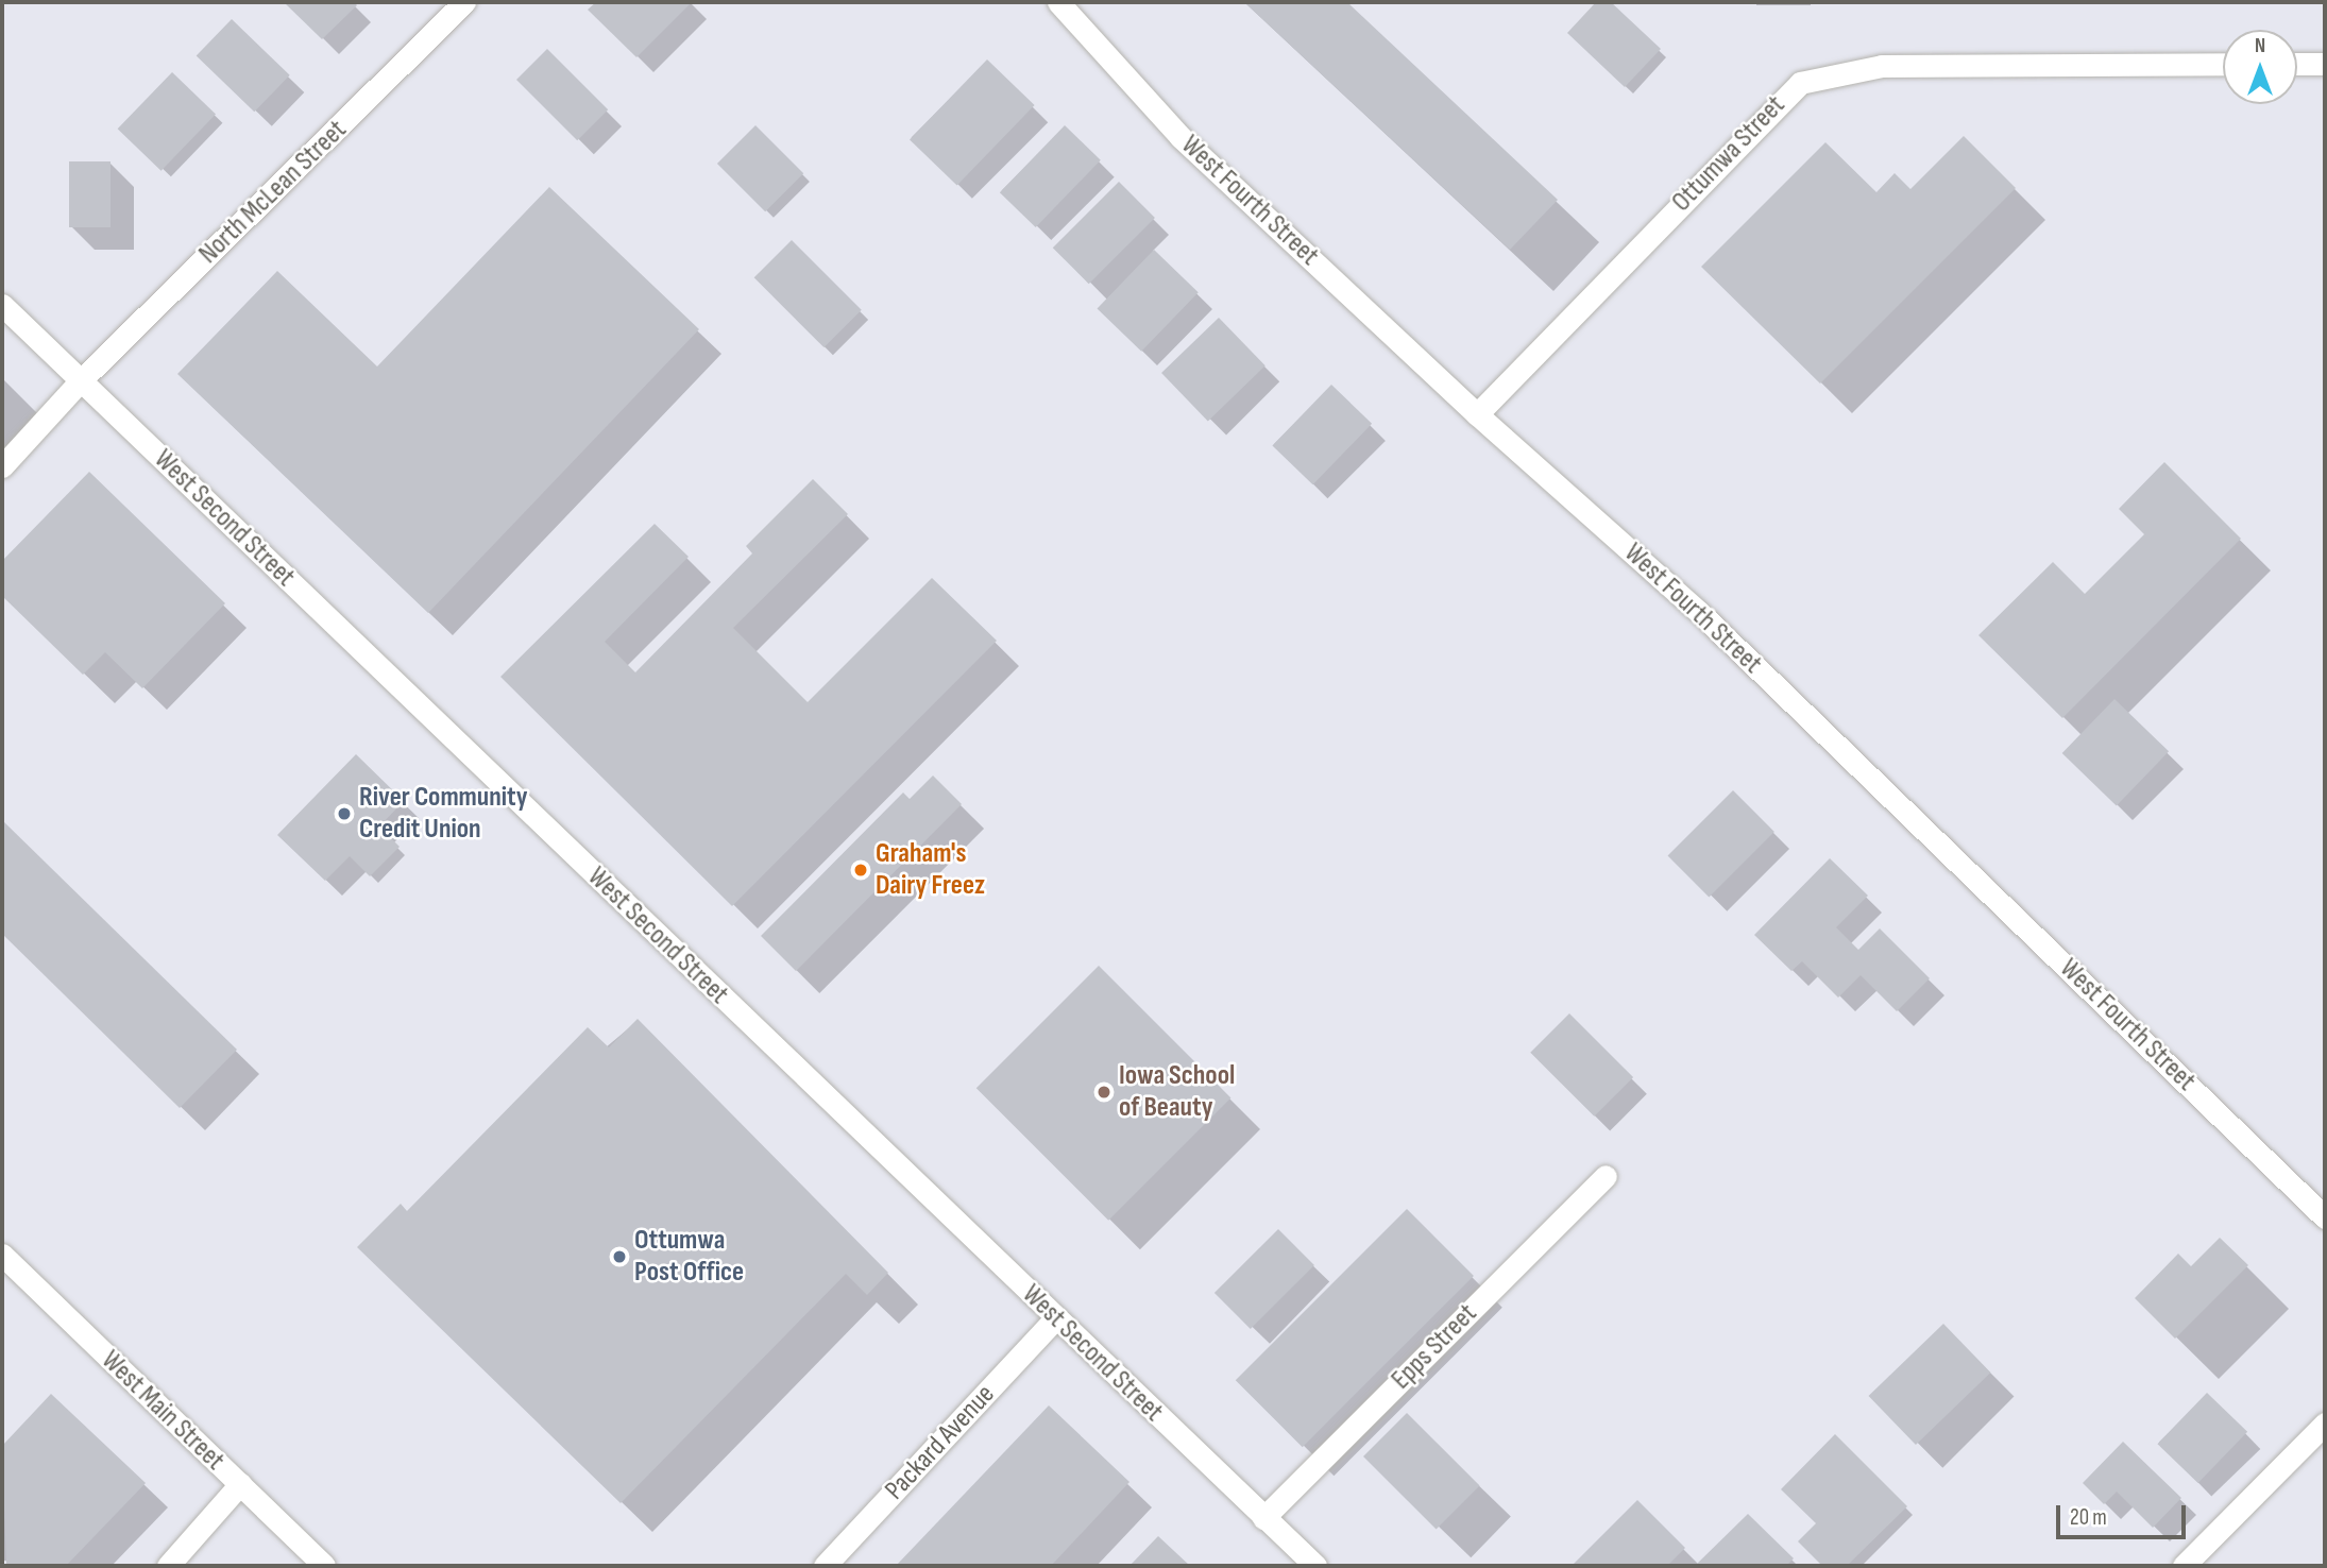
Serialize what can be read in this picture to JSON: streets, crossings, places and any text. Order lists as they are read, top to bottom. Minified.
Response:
{"streets":{"street":["Ottumwa Street","North McLean Street","West Fourth Street","West Second Street","Epps Street","West Main Street","Packard Avenue"]},"crossings":[["Ottumwa Street","West Fourth Street"],["North McLean Street","West Second Street"],["West Second Street","Epps Street"],["West Second Street","Packard Avenue"]],"places":["River Community Credit Union","Graham's Dairy Freez","Iowa School of Beauty","Ottumwa Post Office"],"scale_bar":"20 m","north":"top"}
